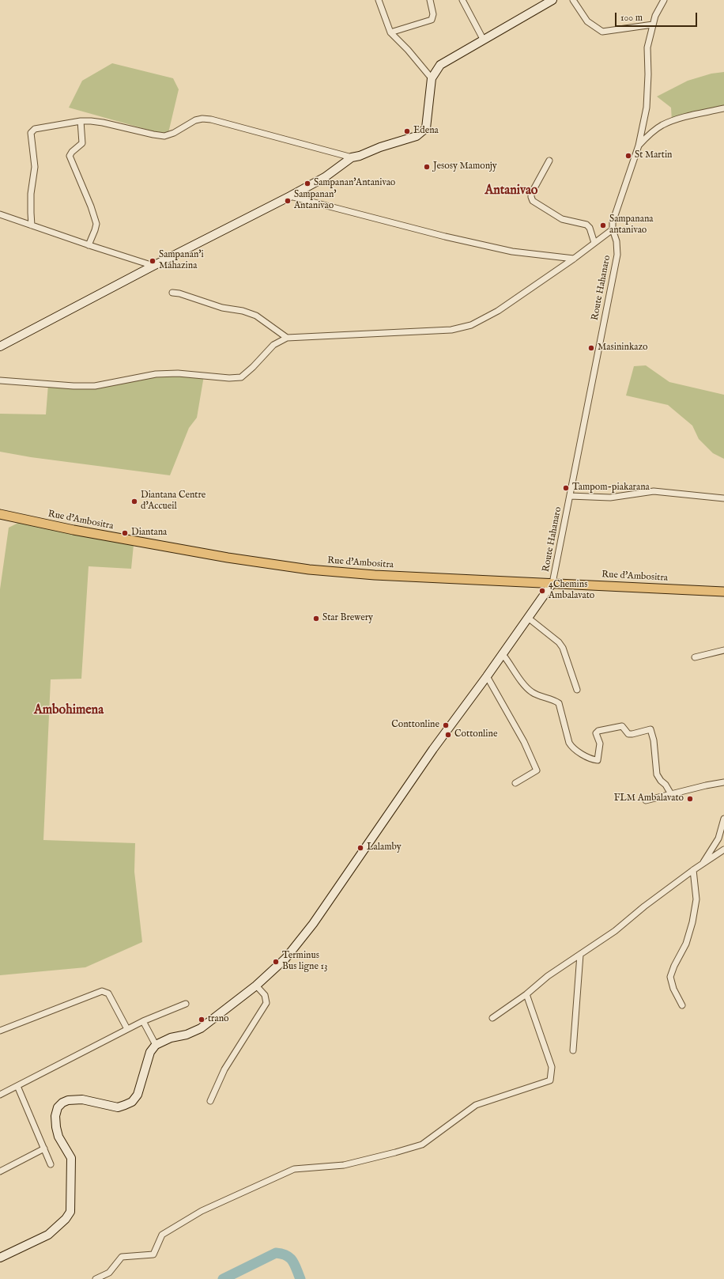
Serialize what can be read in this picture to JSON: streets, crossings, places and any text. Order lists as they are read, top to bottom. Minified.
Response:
{"streets":{"main road":["Rue d'Ambositra"],"street":["Route Hahanaro"]},"crossings":[["Route Hahanaro","Rue d'Ambositra"]],"districts":["Antanivao","Ambohimena"],"places":["Edena","St Martin","Jesosy Mamonjy","Sampanan'Antanivao","Sampanan' Antanivao","Sampanana antanivao","Sampanan'i Mahazina","Masininkazo","Tampom-piakarana","Diantana Centre d'Accueil","Diantana","4Chemins Ambalavato","Star Brewery","Conttonline","Cottonline","FLM Ambalavato","Lalamby","Terminus Bus ligne 13","trano"],"scale_bar":"100 m"}
